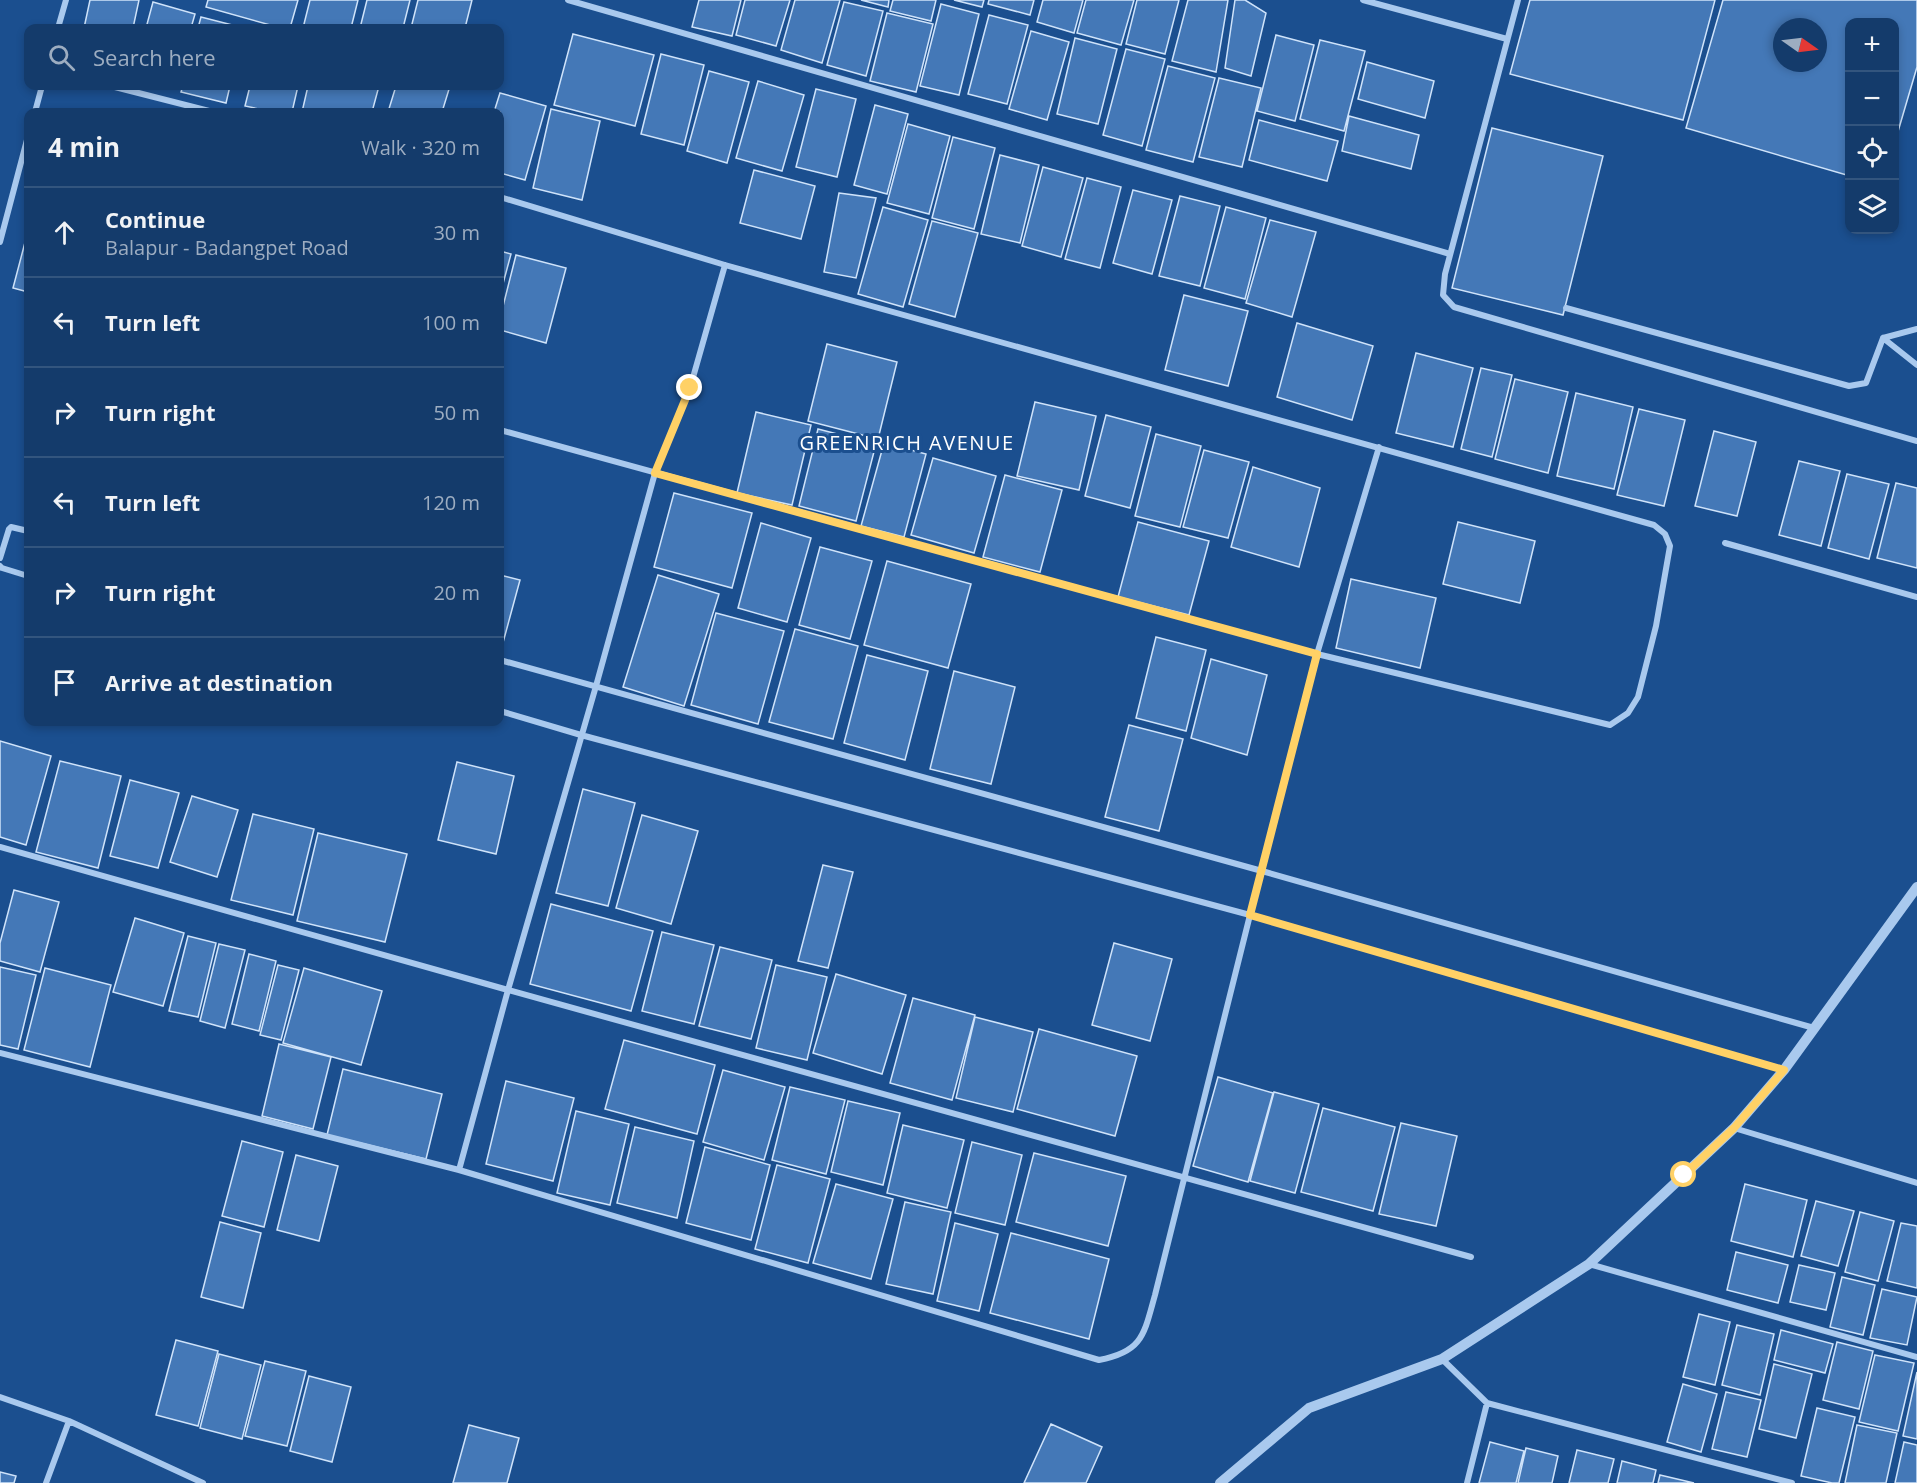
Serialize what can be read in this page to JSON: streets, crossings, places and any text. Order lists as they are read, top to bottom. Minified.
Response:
{"districts":["GREENRICH AVENUE"],"north":"right","page":{"map_buttons":["+","−"],"search":"Search here","heading":["4 min","Walk · 320 m"],"list":[["Continue","Balapur - Badangpet Road","30 m"],["Turn left","100 m"],["Turn right","50 m"],["Turn left","120 m"],["Turn right","20 m"],"Arrive at destination"]}}
